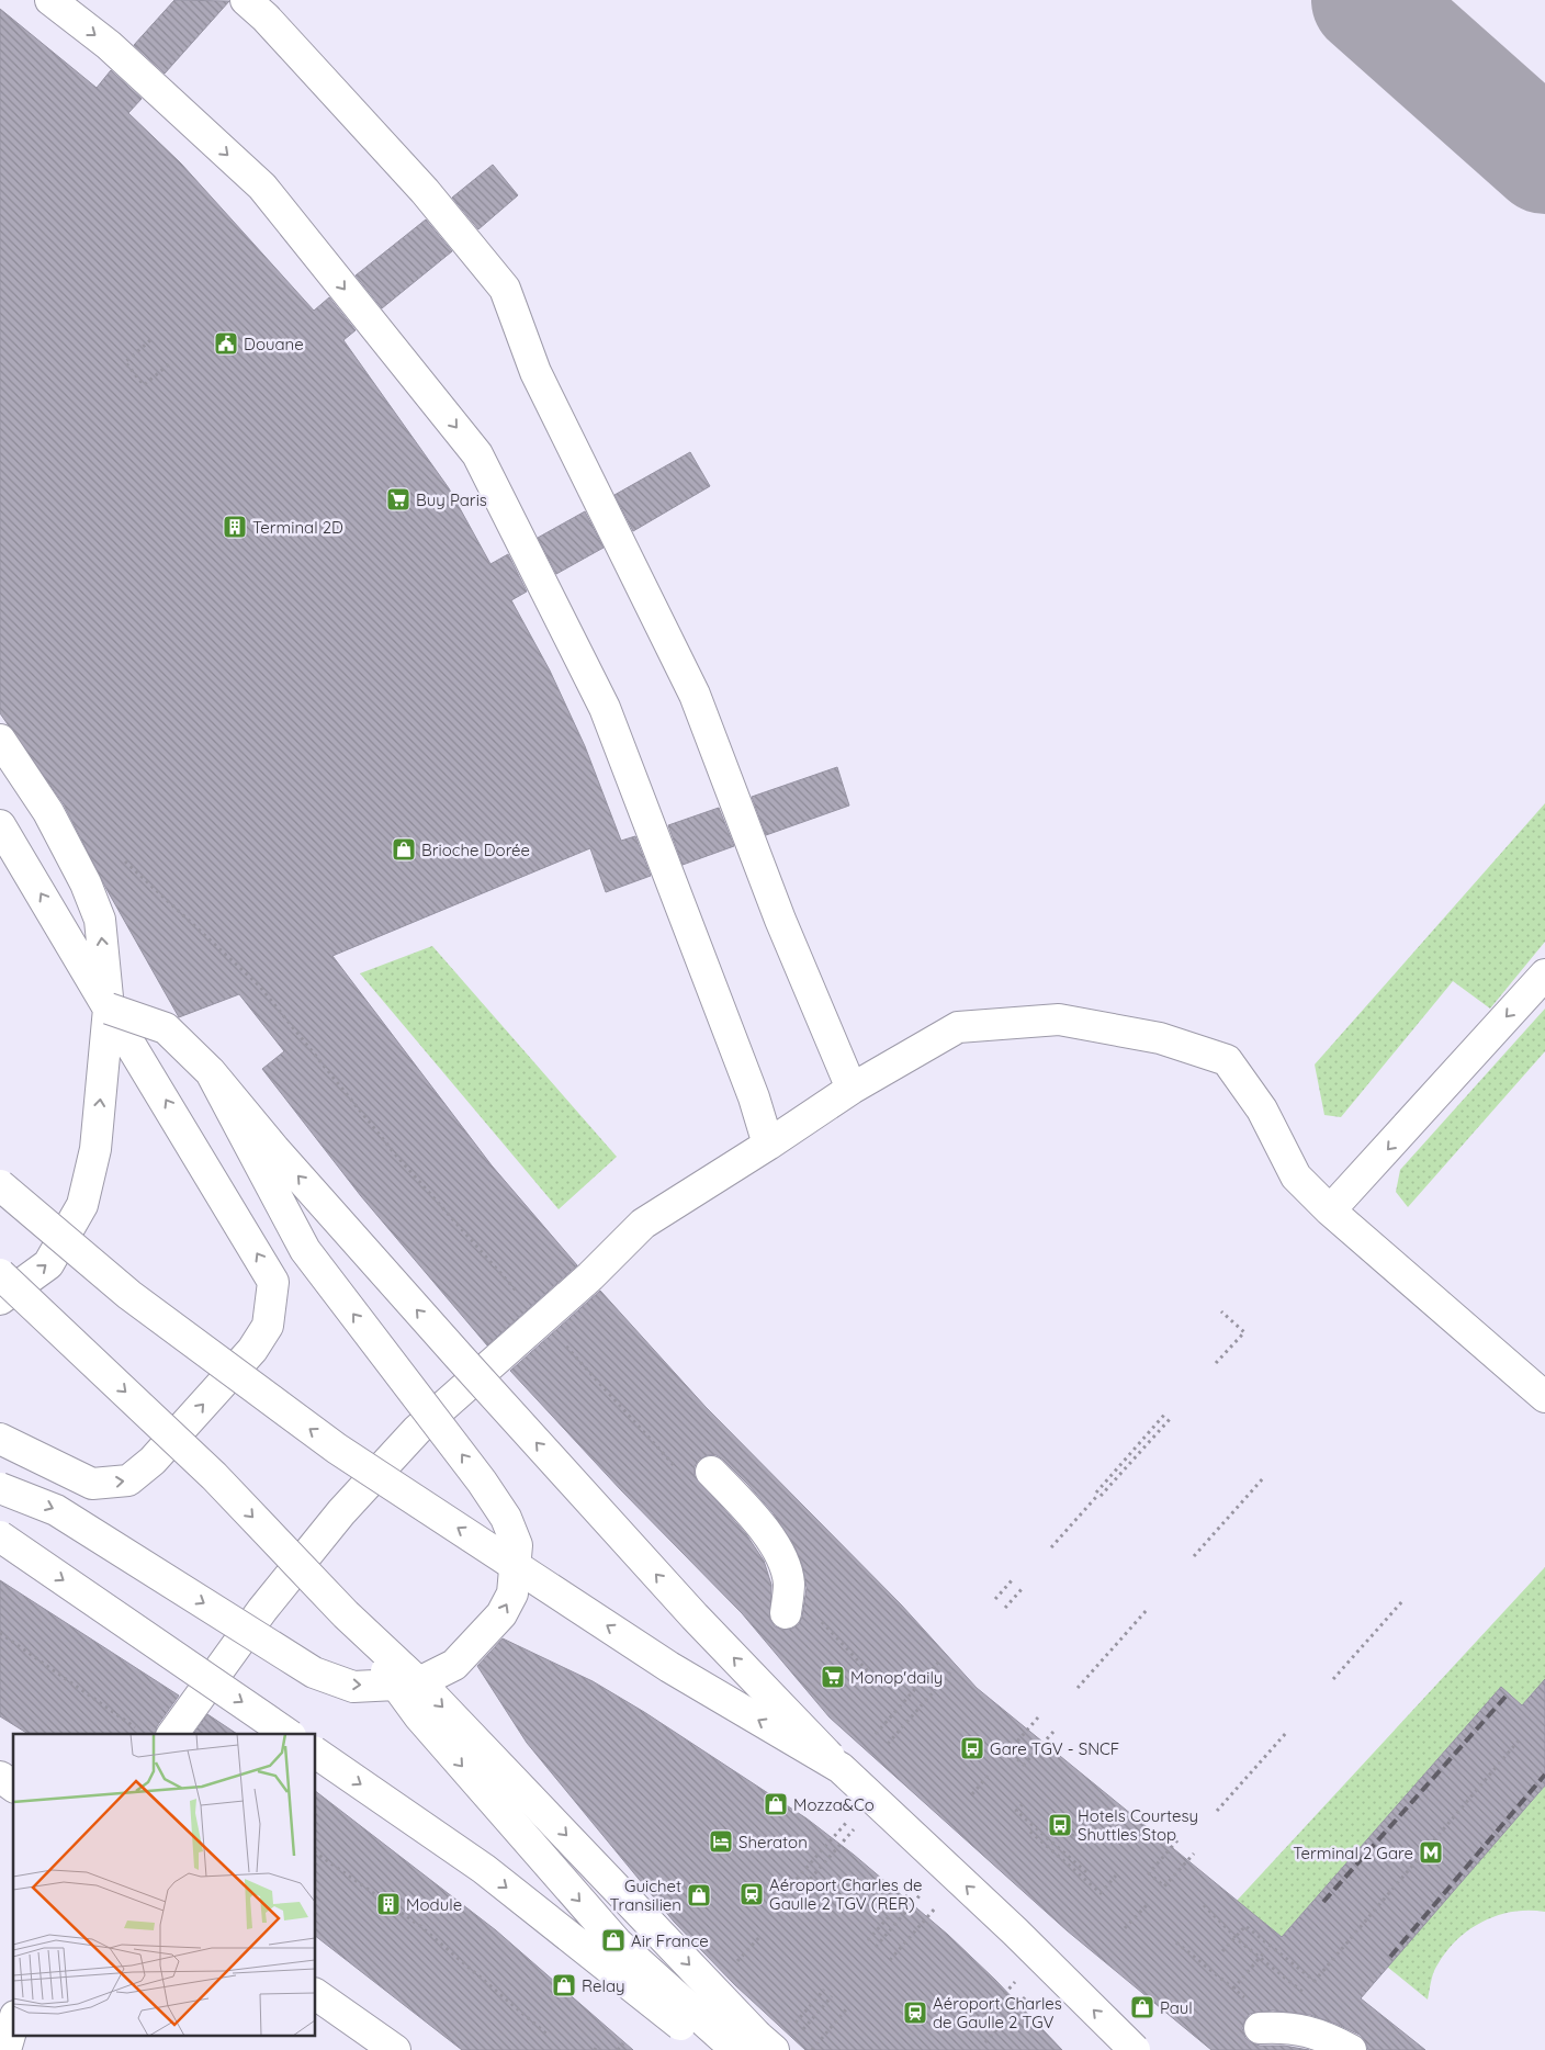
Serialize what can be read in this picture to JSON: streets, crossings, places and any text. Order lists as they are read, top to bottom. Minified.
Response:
{"places":{"public building":["Douane"],"supermarket":["Buy Paris","Monop'daily"],"building":["Terminal 2D","Module"],"shop":["Brioche Dorée","Mozza&Co","Guichet Transilien","Air France","Relay","Paul"],"bus stop":["Gare TGV - SNCF","Hotels Courtesy Shuttles Stop"],"hotel":["Sheraton"],"metro station":["Terminal 2 Gare"],"station":["Aéroport Charles de Gaulle 2 TGV (RER)","Aéroport Charles de Gaulle 2 TGV"]}}
